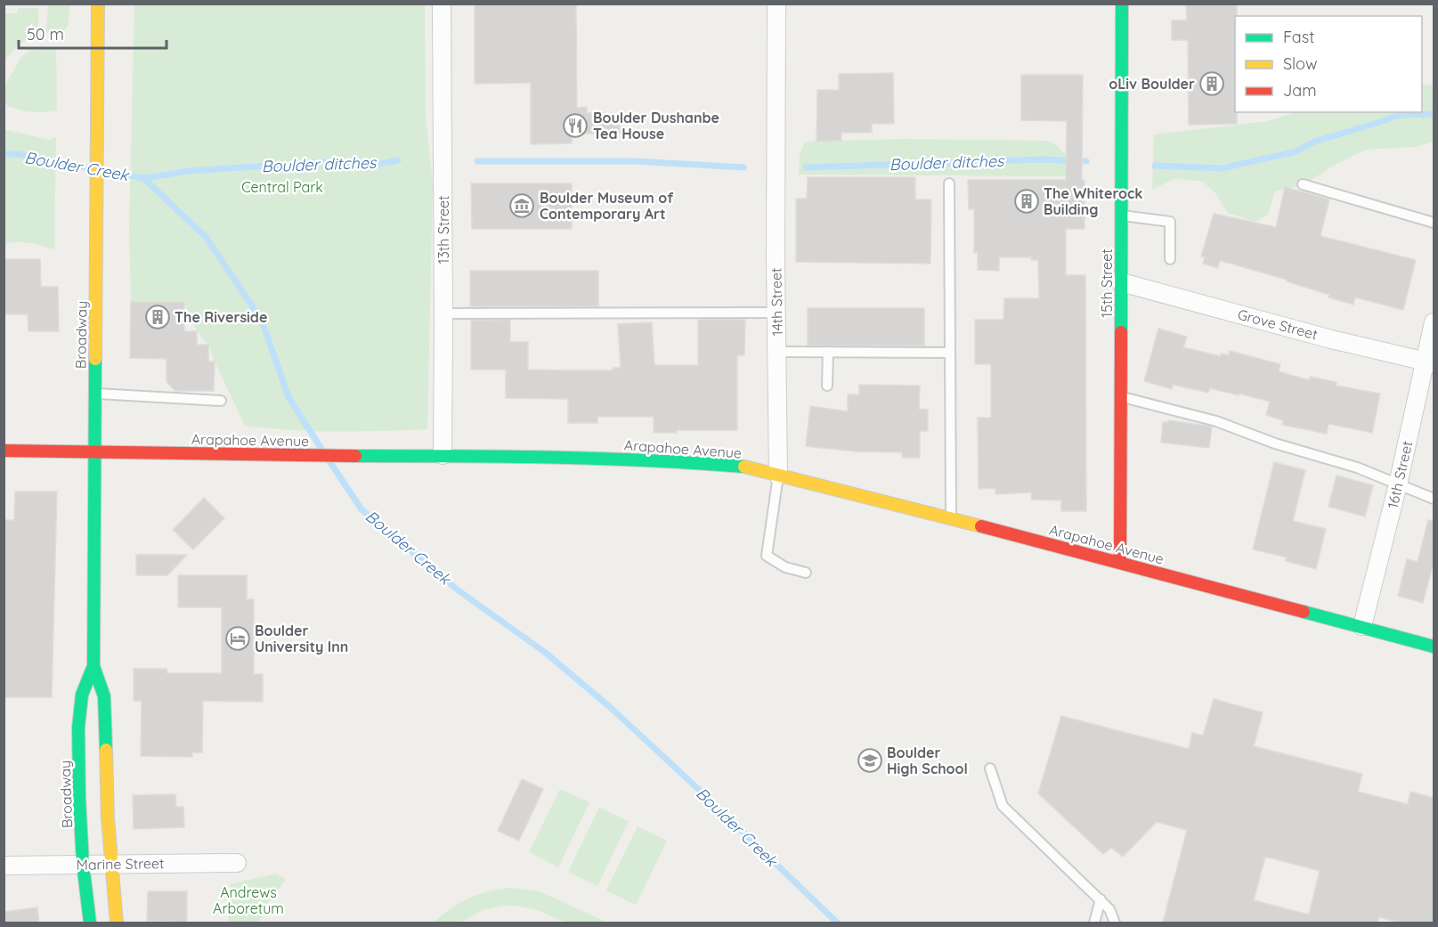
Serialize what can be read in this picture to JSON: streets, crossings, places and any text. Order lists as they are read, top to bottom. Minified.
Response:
{"streets":{"main road":["15th Street","Broadway","Arapahoe Avenue"],"street":["13th Street","14th Street","Grove Street","16th Street","Marine Street"]},"crossings":[["13th Street","Arapahoe Avenue"],["15th Street","Grove Street"],["15th Street","Arapahoe Avenue"],["14th Street","Arapahoe Avenue"],["Grove Street","16th Street"],["Broadway","Arapahoe Avenue"],["Broadway","Marine Street"],["Arapahoe Avenue","16th Street"]],"water":["Boulder ditches","Boulder Creek"],"parks":["Central Park","Andrews Arboretum"],"places":{"building":["oLiv Boulder","The Whiterock Building","The Riverside"],"restaurant":["Boulder Dushanbe Tea House"],"museum":["Boulder Museum of Contemporary Art"],"hotel":["Boulder University Inn"],"school or university":["Boulder High School"]},"legend":["Fast","Slow","Jam"],"scale_bar":"50 m"}
